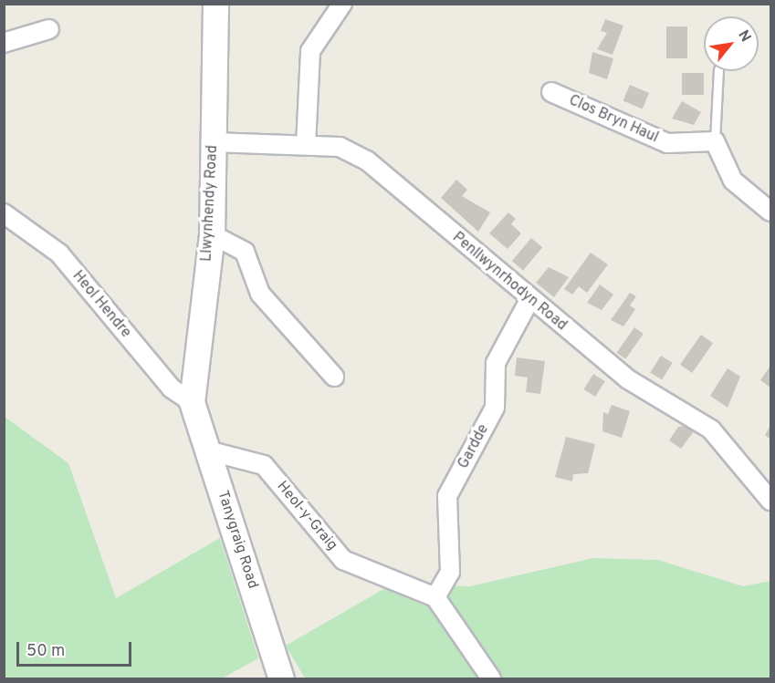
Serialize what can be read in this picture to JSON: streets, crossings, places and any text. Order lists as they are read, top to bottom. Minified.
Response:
{"streets":{"main road":["Llwynhendy Road","Tanygraig Road"],"street":["Clos Bryn Haul","Penllwynrhodyn Road","Heol Hendre","Gardde","Heol-y-Graig"]},"crossings":[["Llwynhendy Road","Penllwynrhodyn Road"],["Llwynhendy Road","Heol Hendre"],["Llwynhendy Road","Tanygraig Road"],["Penllwynrhodyn Road","Gardde"],["Heol Hendre","Tanygraig Road"],["Gardde","Heol-y-Graig"],["Heol-y-Graig","Tanygraig Road"]],"scale_bar":"50 m","north":"top right"}
